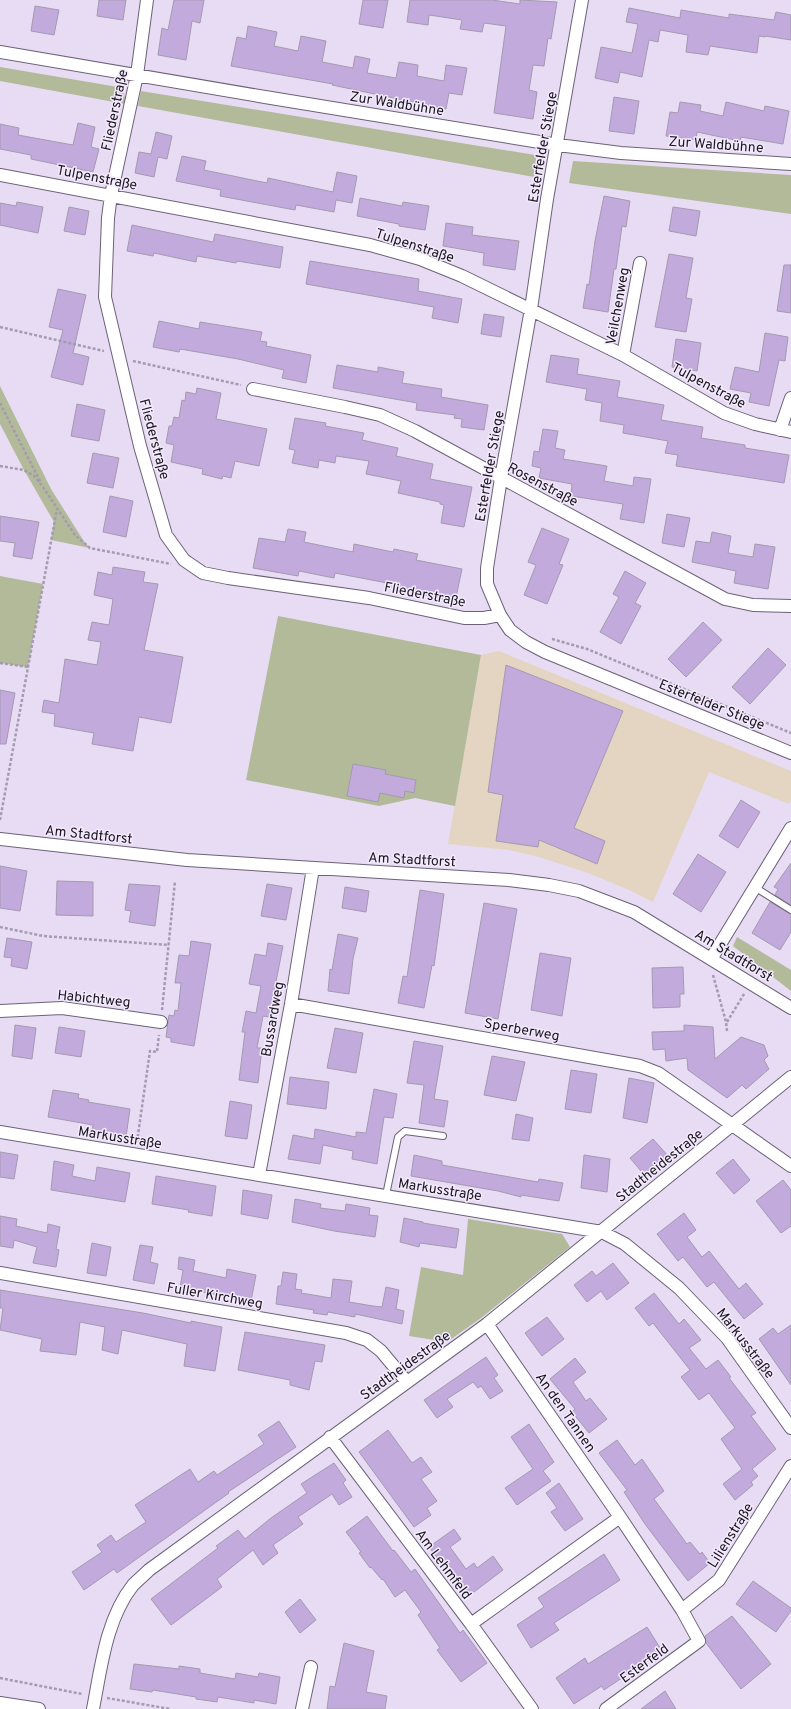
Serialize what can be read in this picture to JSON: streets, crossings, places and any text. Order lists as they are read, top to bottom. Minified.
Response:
{"streets":{"street":["Zur Waldbühne","Fliederstraße","Esterfelder Stiege","Tulpenstraße","Veilchenweg","Rosenstraße","Am Stadtforst","Habichtweg","Bussardweg","Sperberweg","Markusstraße","Stadtheidestraße","Fuller Kirchweg","An den Tannen","Lilienstraße","Am Lehmfeld","Esterfeld"]},"crossings":[["Zur Waldbühne","Fliederstraße"],["Zur Waldbühne","Esterfelder Stiege"],["Fliederstraße","Esterfelder Stiege"],["Fliederstraße","Tulpenstraße"],["Esterfelder Stiege","Tulpenstraße"],["Esterfelder Stiege","Rosenstraße"],["Tulpenstraße","Veilchenweg"],["Am Stadtforst","Bussardweg"],["Bussardweg","Sperberweg"],["Bussardweg","Markusstraße"],["Sperberweg","Stadtheidestraße"],["Markusstraße","Stadtheidestraße"],["Stadtheidestraße","Fuller Kirchweg"],["Stadtheidestraße","An den Tannen"],["Stadtheidestraße","Am Lehmfeld"],["An den Tannen","Lilienstraße"],["An den Tannen","Esterfeld"]]}
